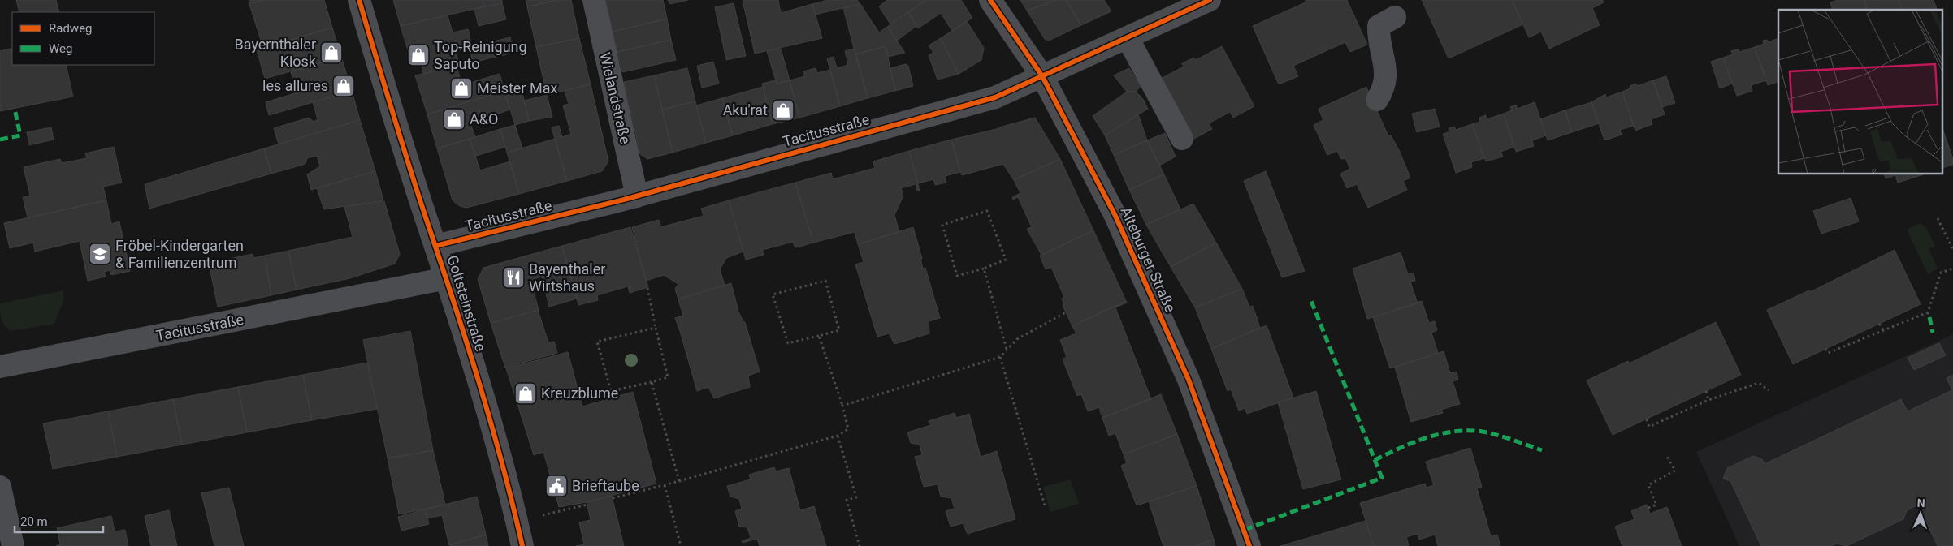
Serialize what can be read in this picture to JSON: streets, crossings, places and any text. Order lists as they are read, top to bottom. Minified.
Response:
{"streets":{"street":["Wielandstraße","Tacitusstraße","Alteburger Straße","Goltsteinstraße"]},"crossings":[["Wielandstraße","Tacitusstraße"],["Tacitusstraße","Alteburger Straße"],["Tacitusstraße","Goltsteinstraße"]],"places":{"shop":["Bayernthaler Kiosk","Top-Reinigung Saputo","les allures","Meister Max","Aku'rat","A&O","Kreuzblume"],"school or university":["Fröbel-Kindergarten & Familienzentrum"],"restaurant":["Bayenthaler Wirtshaus"],"public building":["Brieftaube"]},"legend":["Radweg","Weg"],"scale_bar":"20 m","north":"top"}
